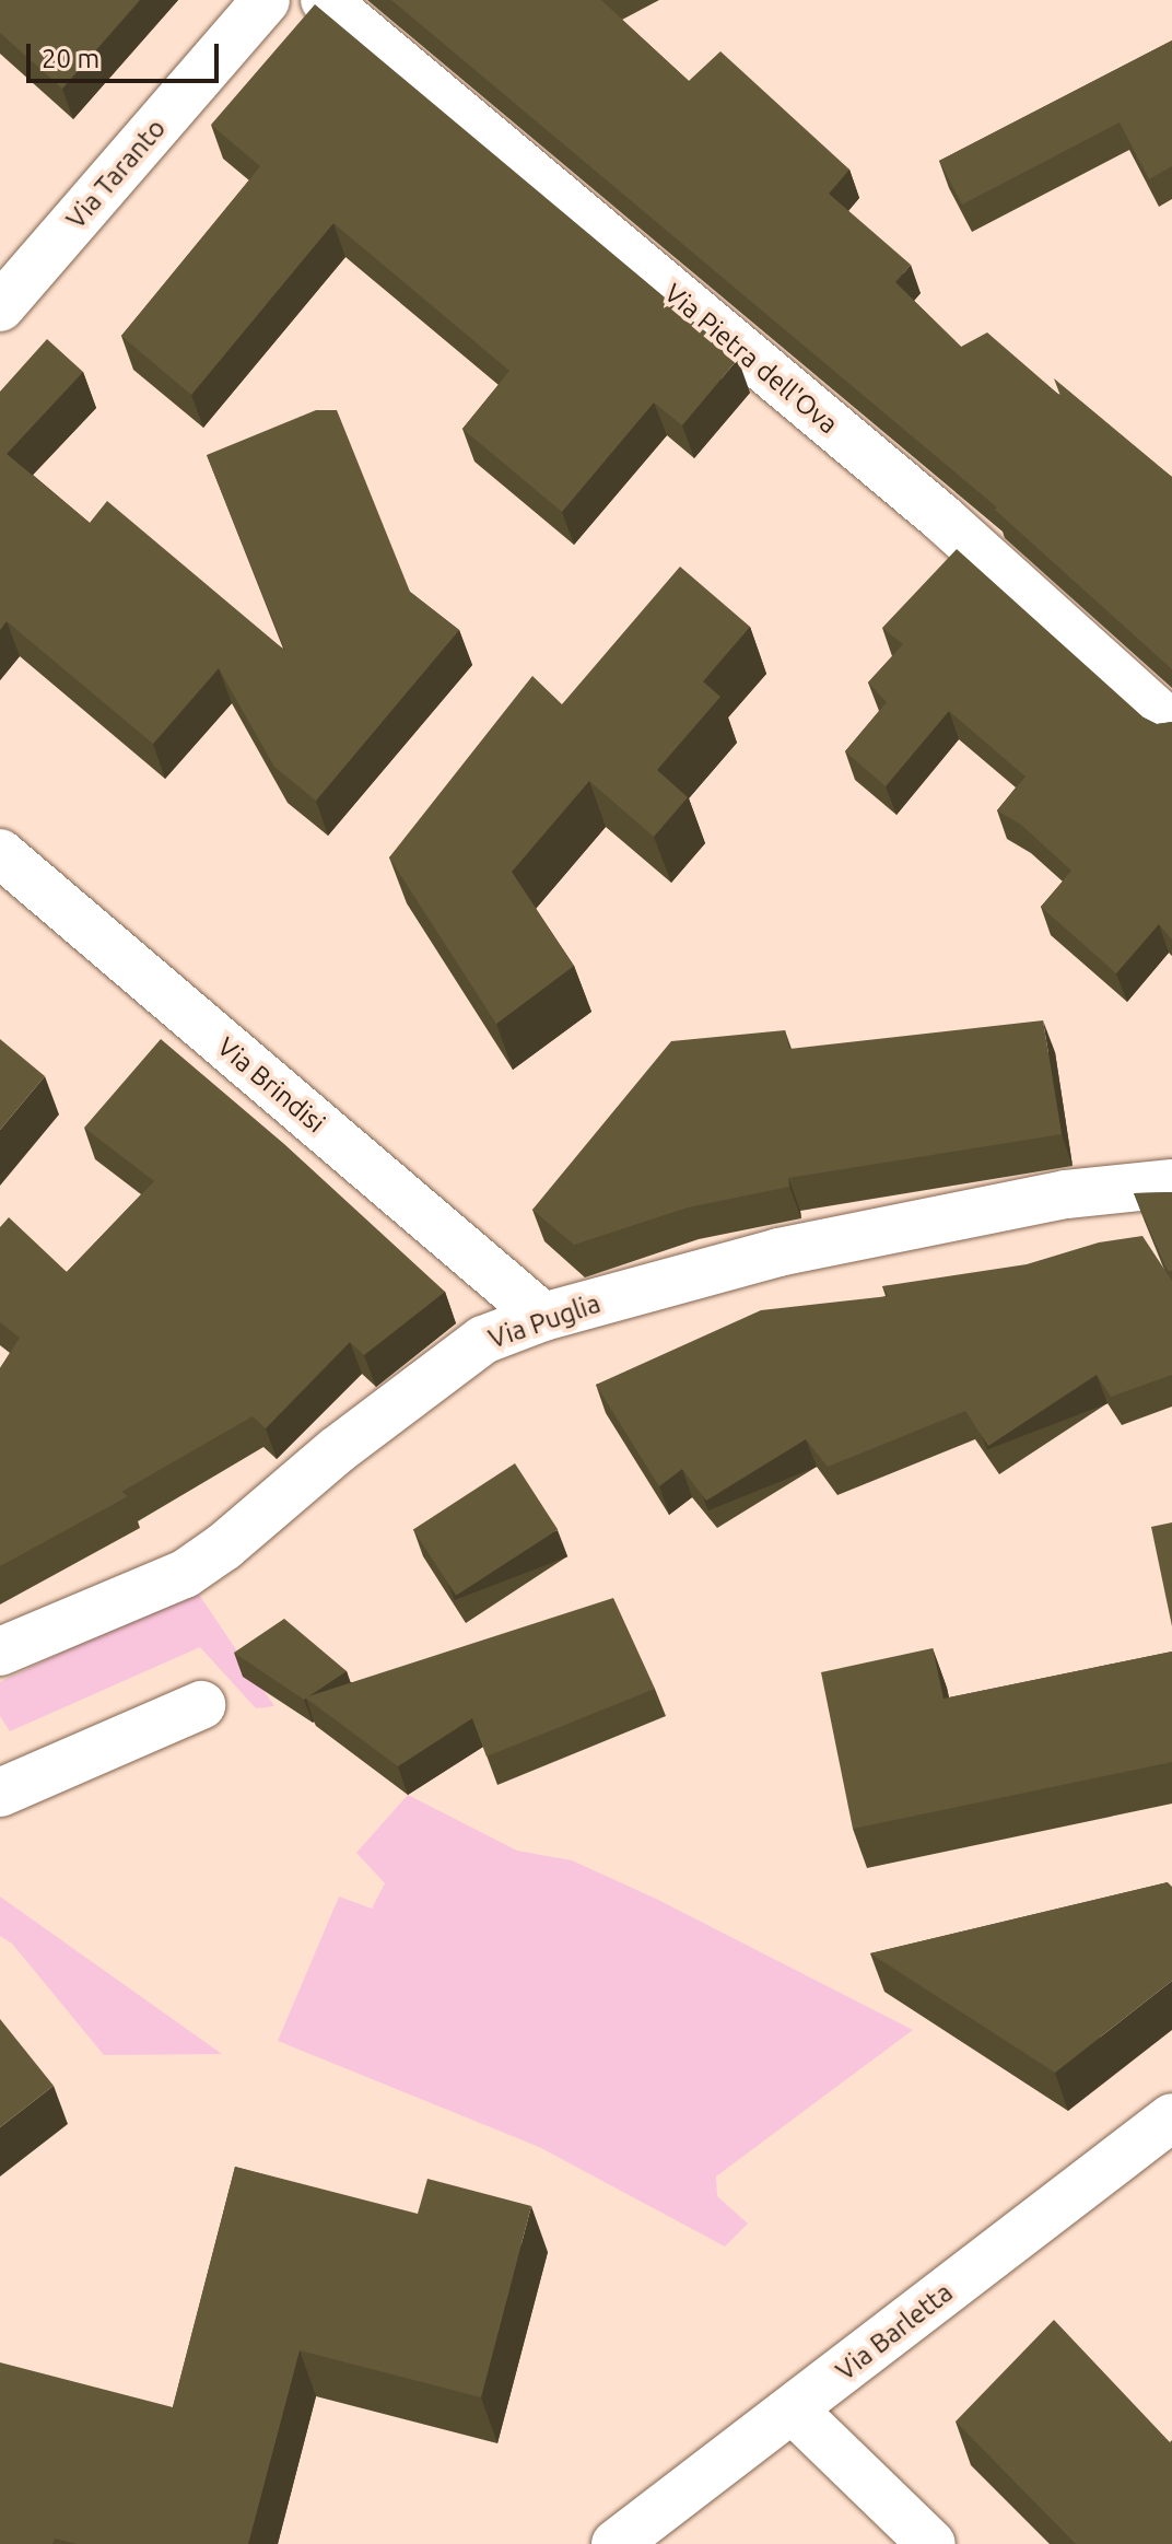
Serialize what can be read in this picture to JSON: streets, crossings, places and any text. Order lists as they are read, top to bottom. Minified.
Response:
{"streets":{"street":["Via Taranto","Via Pietra dell'Ova","Via Brindisi","Via Puglia","Via Barletta"]},"crossings":[["Via Brindisi","Via Puglia"]],"scale_bar":"20 m"}
